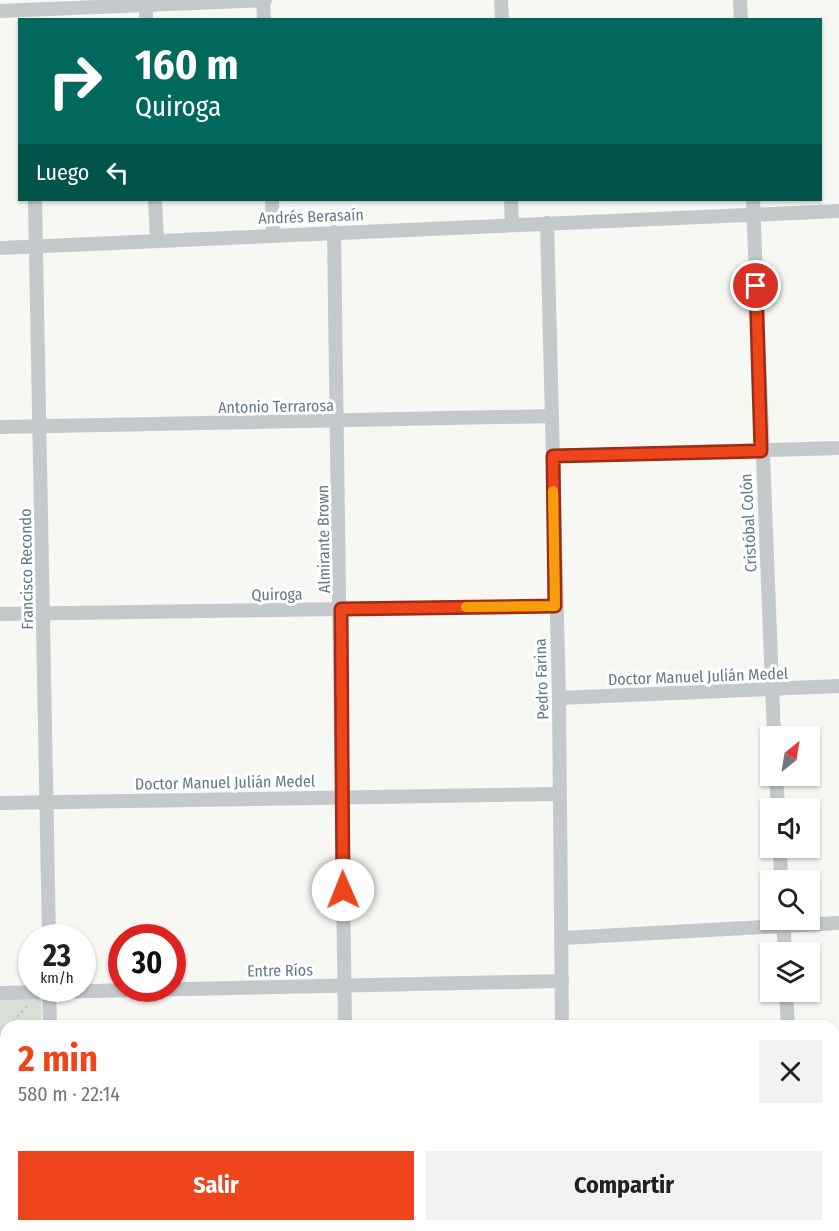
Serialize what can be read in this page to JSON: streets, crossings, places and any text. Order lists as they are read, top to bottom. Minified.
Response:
{"streets":{"street":["Andrés Berasaín","Antonio Terrarosa","Cristóbal Colón","Almirante Brown","Francisco Recondo","Quiroga","Doctor Manuel Julián Medel","Pedro Farina","Entre Ríos"]},"crossings":[["Andrés Berasaín","Cristóbal Colón"],["Andrés Berasaín","Almirante Brown"],["Andrés Berasaín","Francisco Recondo"],["Andrés Berasaín","Pedro Farina"],["Antonio Terrarosa","Almirante Brown"],["Antonio Terrarosa","Francisco Recondo"],["Antonio Terrarosa","Pedro Farina"],["Cristóbal Colón","Doctor Manuel Julián Medel"],["Almirante Brown","Quiroga"],["Almirante Brown","Doctor Manuel Julián Medel"],["Almirante Brown","Entre Ríos"],["Francisco Recondo","Quiroga"],["Francisco Recondo","Doctor Manuel Julián Medel"],["Quiroga","Pedro Farina"],["Doctor Manuel Julián Medel","Pedro Farina"],["Pedro Farina","Entre Ríos"]],"north":"top right","page":{"turn":["160 m","Quiroga"],"then":"Luego","speed":"23 km/h","limit":"30","heading":["2 min","580 m · 22:14"],"buttons":["Salir","Compartir"]}}
